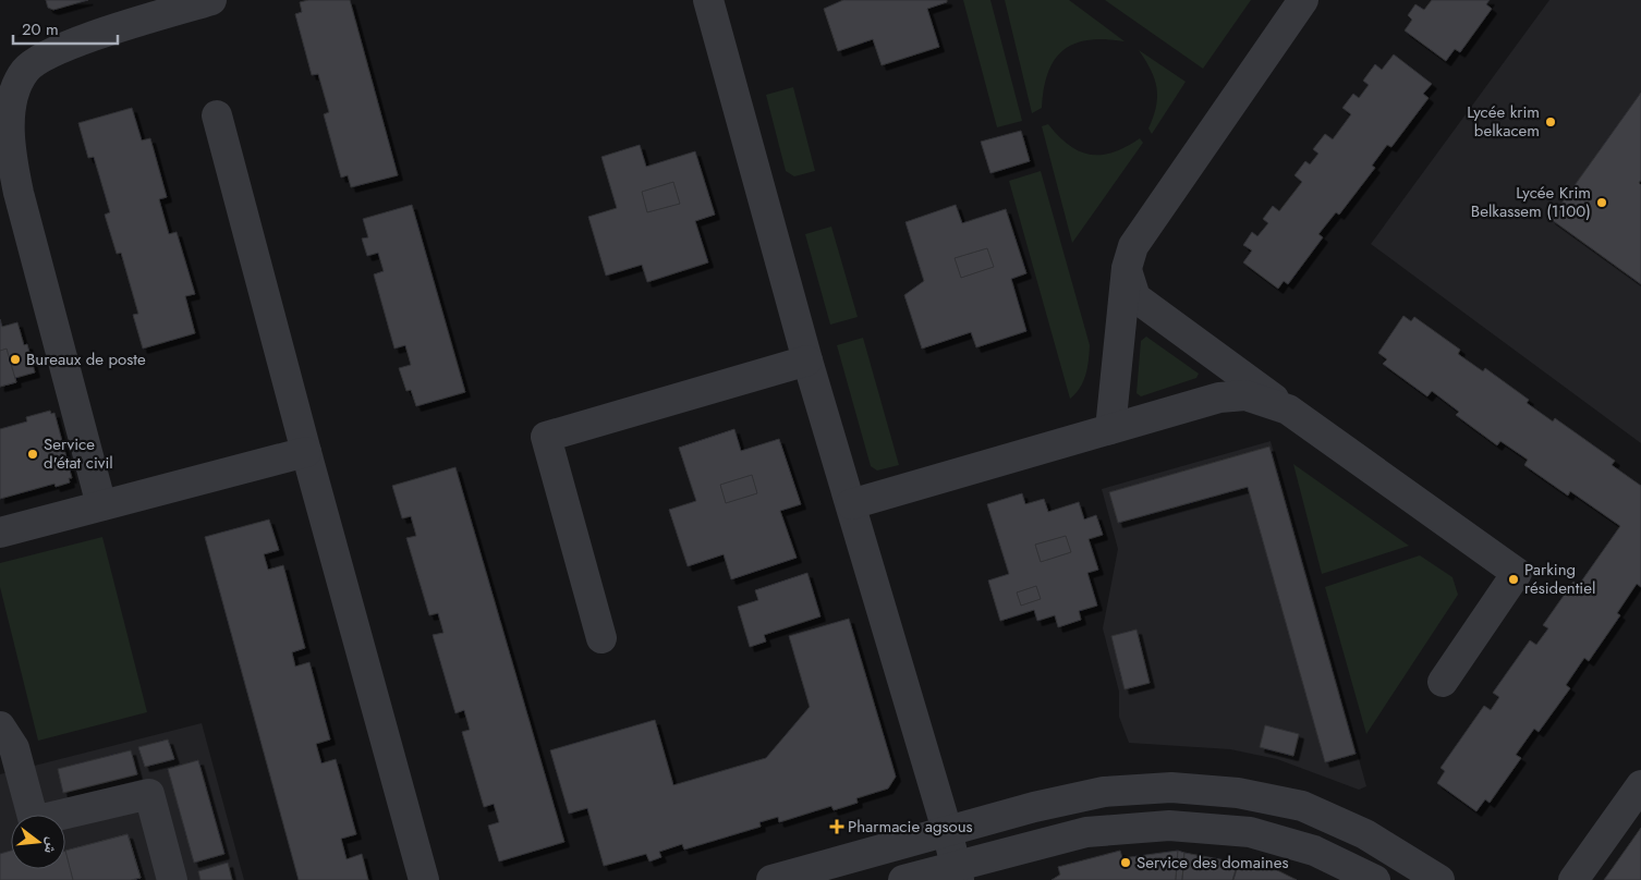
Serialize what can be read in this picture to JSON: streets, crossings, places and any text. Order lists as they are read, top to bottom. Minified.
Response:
{"places":{"other":["Lycée krim belkacem","Lycée Krim Belkassem (1100)","Bureaux de poste","Service d'état civil","Parking résidentiel","Service des domaines"],"health":["Pharmacie agsous"]},"scale_bar":"20 m","north":"right"}
